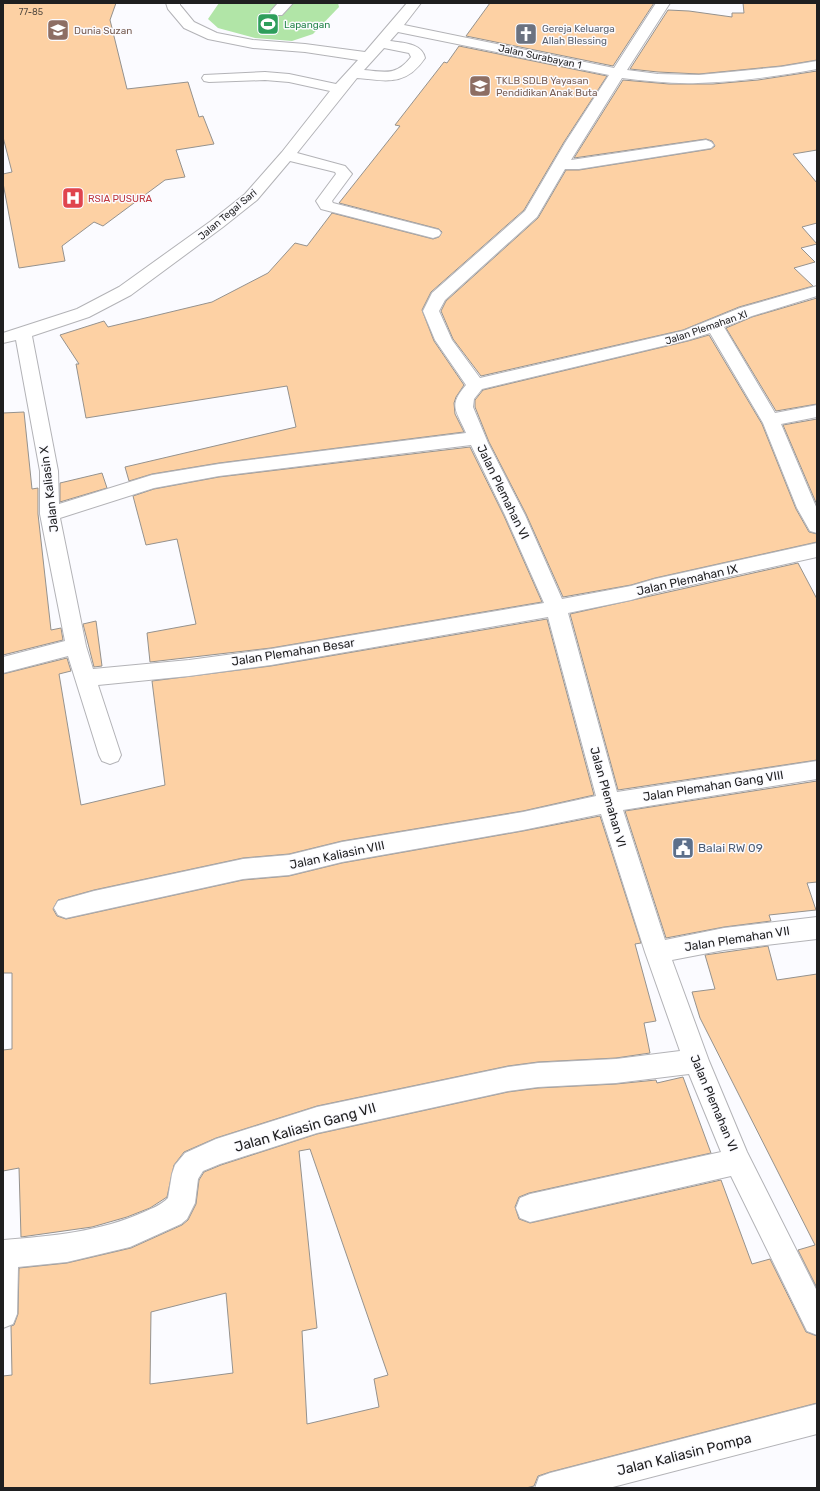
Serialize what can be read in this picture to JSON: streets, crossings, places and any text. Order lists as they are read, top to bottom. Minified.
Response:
{"streets":{"street":["Jalan Surabayan 1","Jalan Tegal Sari","Jalan Plemahan XI","Jalan Kaliasin X","Jalan Plemahan VI","Jalan Plemahan IX","Jalan Plemahan Besar","Jalan Plemahan Gang VIII","Jalan Kaliasin VIII","Jalan Plemahan VII","Jalan Kaliasin Gang VII","Jalan Kaliasin Pompa"]},"crossings":[["Jalan Surabayan 1","Jalan Tegal Sari"],["Jalan Tegal Sari","Jalan Kaliasin X"],["Jalan Plemahan XI","Jalan Plemahan VI"],["Jalan Plemahan VI","Jalan Plemahan IX"],["Jalan Plemahan VI","Jalan Plemahan Besar"],["Jalan Plemahan VI","Jalan Plemahan Gang VIII"],["Jalan Plemahan VI","Jalan Kaliasin VIII"],["Jalan Plemahan VI","Jalan Plemahan VII"],["Jalan Plemahan VI","Jalan Kaliasin Gang VII"],["Jalan Plemahan IX","Jalan Plemahan Besar"],["Jalan Plemahan Gang VIII","Jalan Kaliasin VIII"]],"places":{"sports":["Lapangan"],"school or university":["Dunia Suzan","TKLB SDLB Yayasan Pendidikan Anak Buta"],"church":["Gereja Keluarga Allah Blessing"],"hospital":["RSIA PUSURA"],"public building":["Balai RW 09"]},"house_numbers":["77-85"]}
